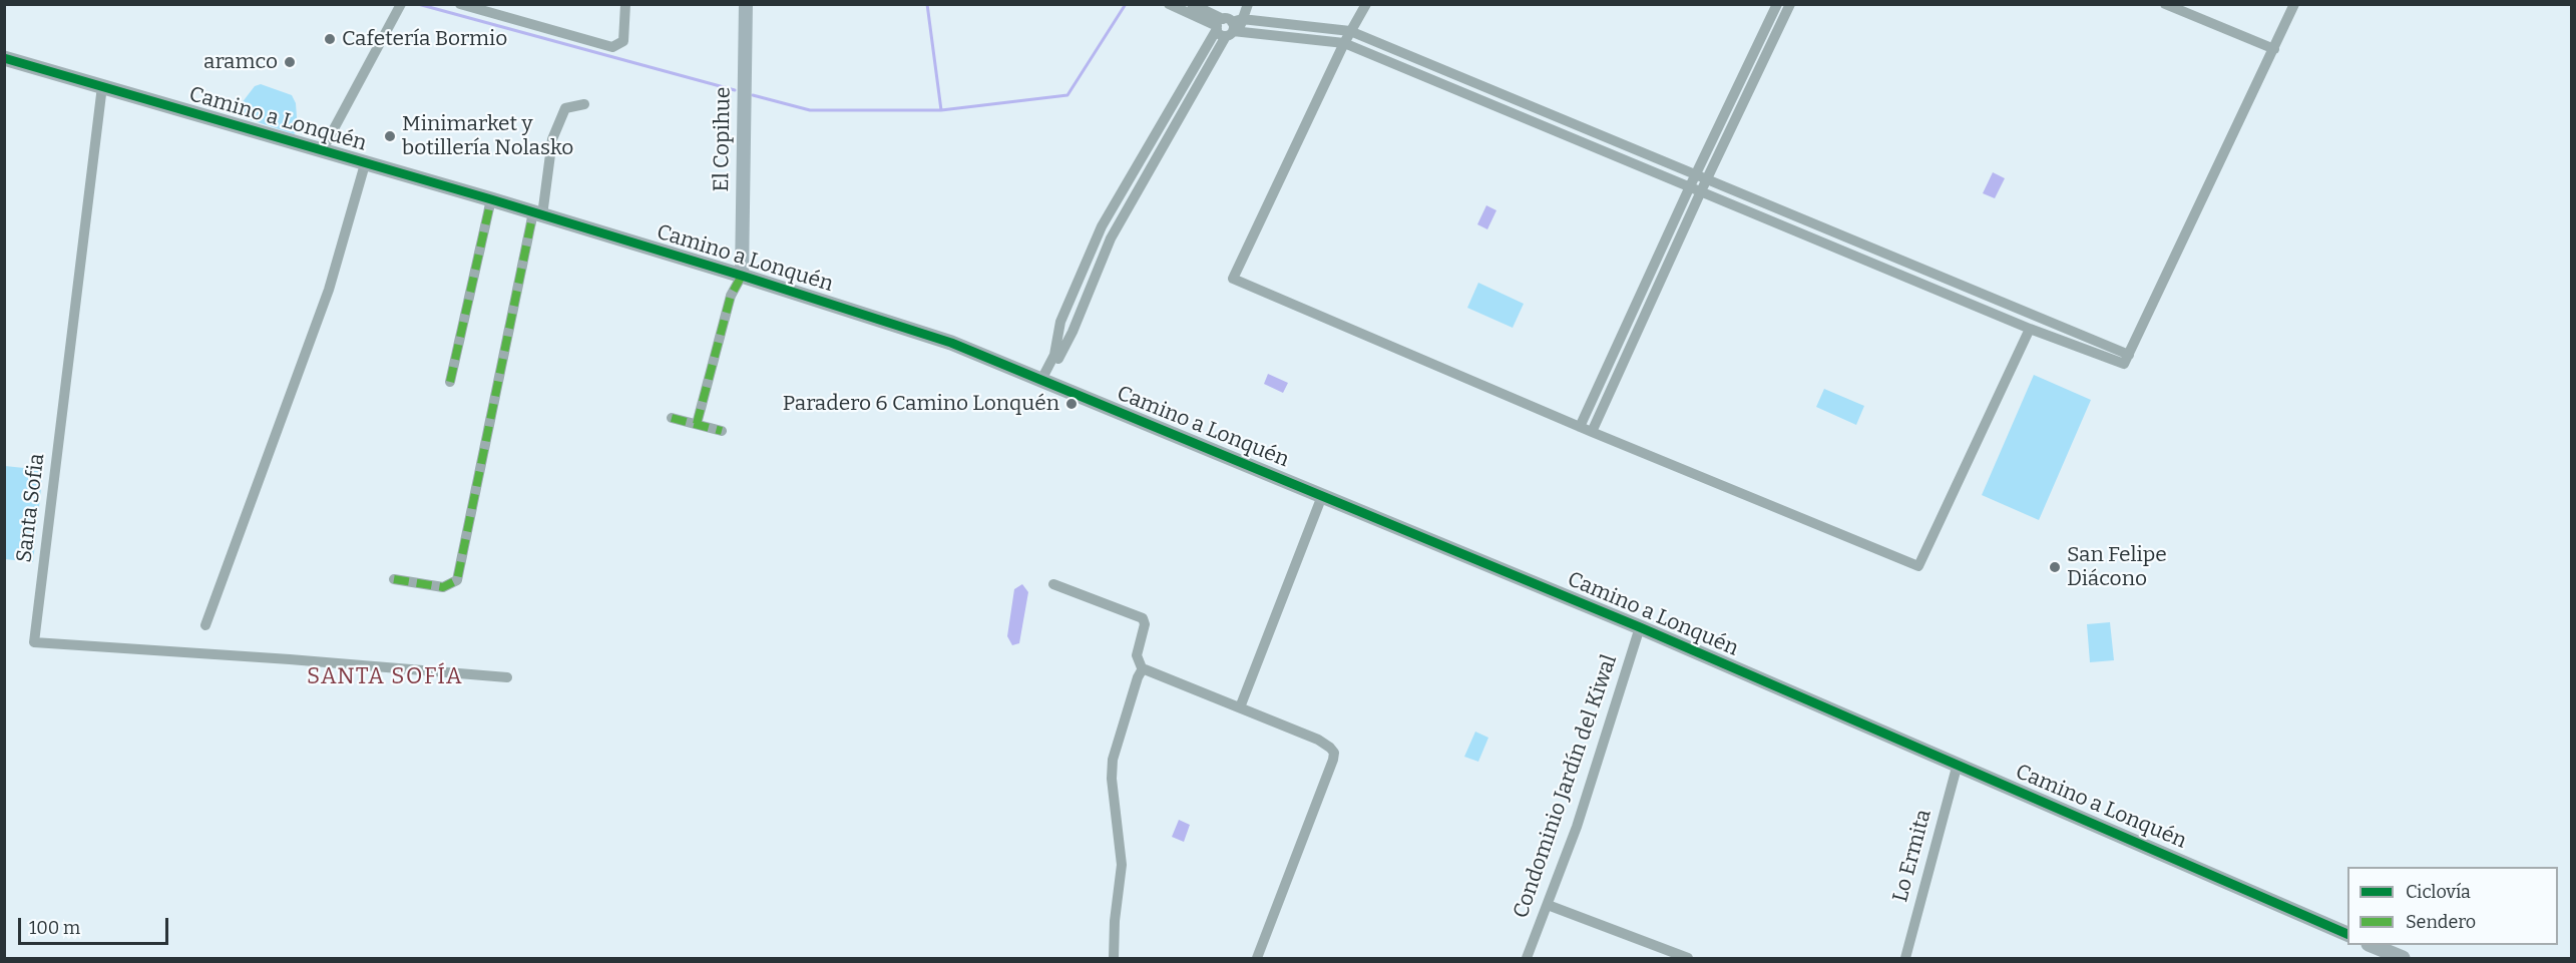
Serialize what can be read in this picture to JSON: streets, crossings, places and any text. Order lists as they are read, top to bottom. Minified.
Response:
{"streets":{"main road":["Camino a Lonquén","El Copihue"],"street":["Santa Sofia","Condominio Jardín del Kiwal","Lo Ermita"]},"crossings":[["Camino a Lonquén","El Copihue"],["Camino a Lonquén","Santa Sofia"],["Camino a Lonquén","Condominio Jardín del Kiwal"],["Camino a Lonquén","Lo Ermita"]],"districts":["SANTA SOFÍA"],"places":["Cafetería Bormio","aramco","Minimarket y botillería Nolasko","Paradero 6 Camino Lonquén","San Felipe Diácono"],"legend":["Ciclovía","Sendero"],"scale_bar":"100 m"}
